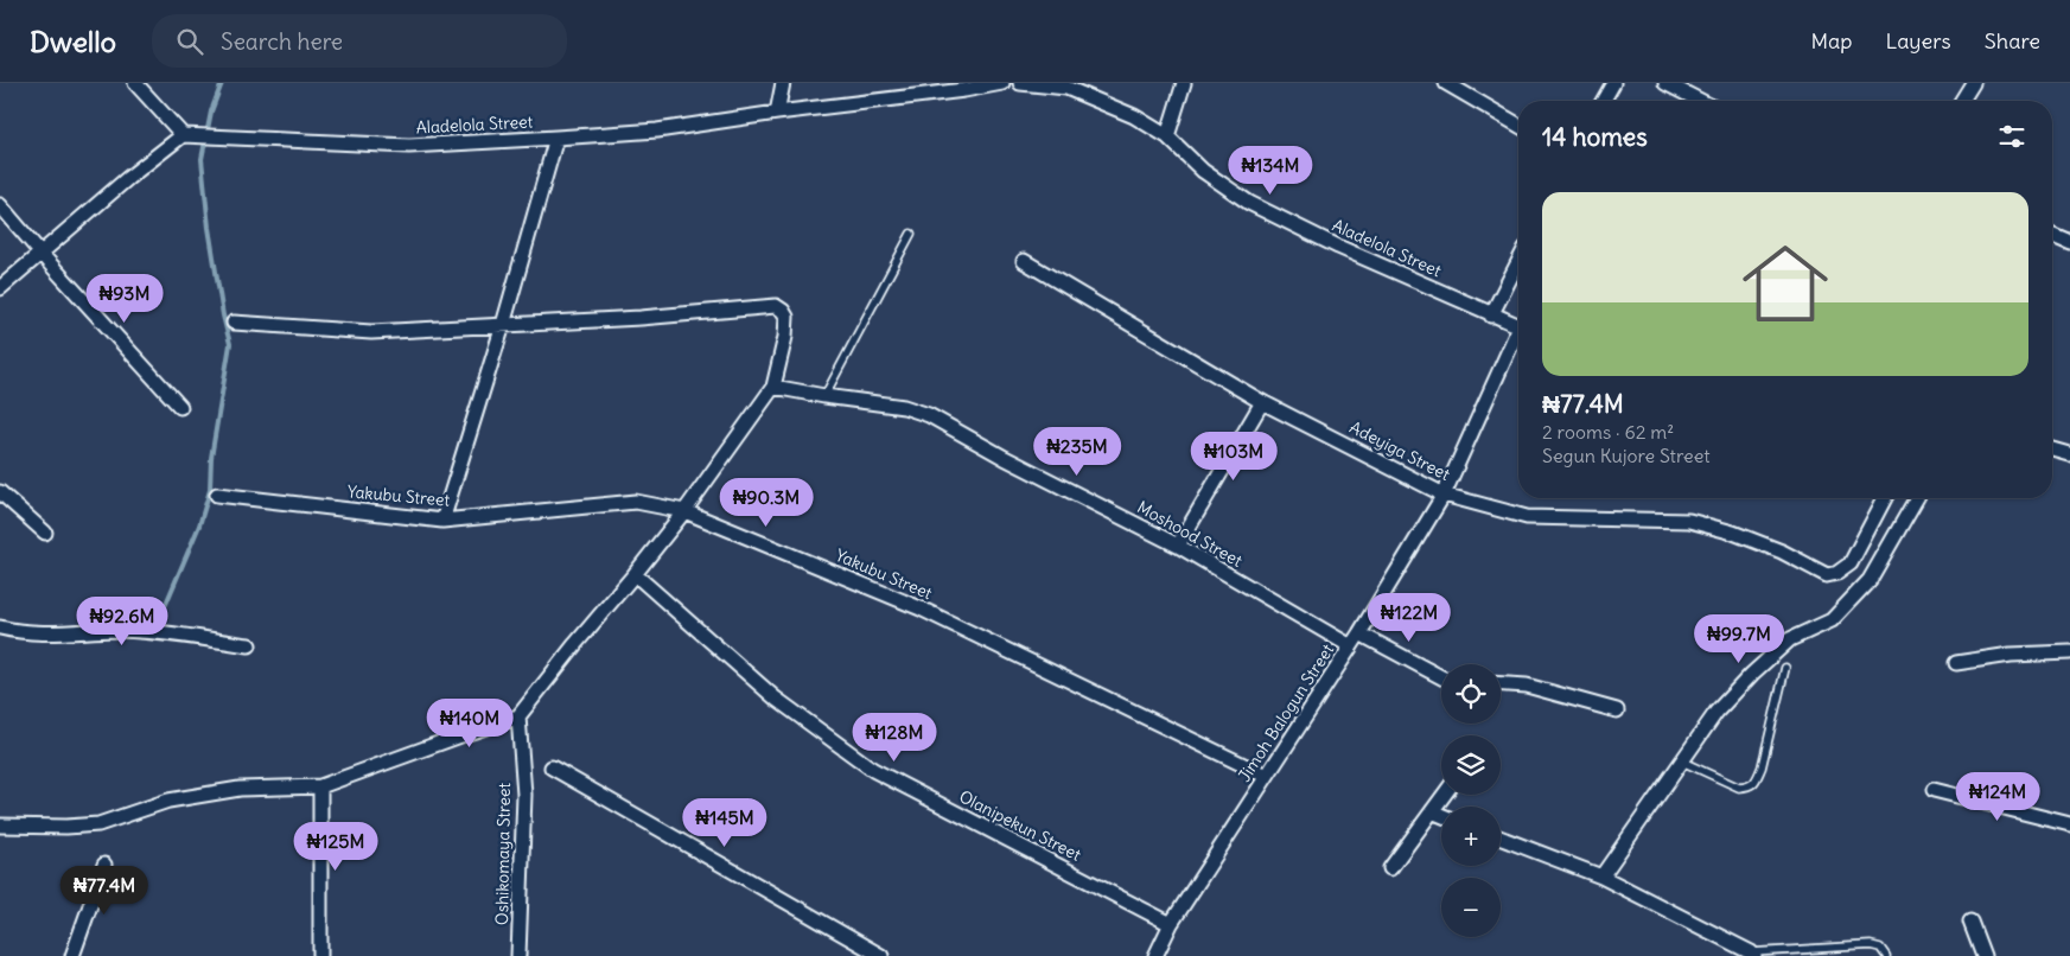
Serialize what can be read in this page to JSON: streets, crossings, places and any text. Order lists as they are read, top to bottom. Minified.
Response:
{"streets":{"street":["Aladelola Street","Adeyiga Street","Yakubu Street","Moshood Street","Jimoh Balogun Street","Olanipekun Street","Oshikomaya Street"]},"crossings":[["Adeyiga Street","Jimoh Balogun Street"],["Yakubu Street","Jimoh Balogun Street"],["Moshood Street","Jimoh Balogun Street"],["Jimoh Balogun Street","Olanipekun Street"]],"page":{"header":"Dwello","search":"Search here","nav":["Map","Layers","Share"],"heading":"14 homes","price":["₦134M","₦93M","₦235M","₦103M","₦90.3M","₦122M","₦92.6M","₦99.7M","₦140M","₦128M","₦124M","₦145M","₦125M","₦77.4M"],"list":[{"name":"₦77.4M","note":"2 rooms · 62 m² · Segun Kujore Street"}],"map_buttons":["+","−"]}}
